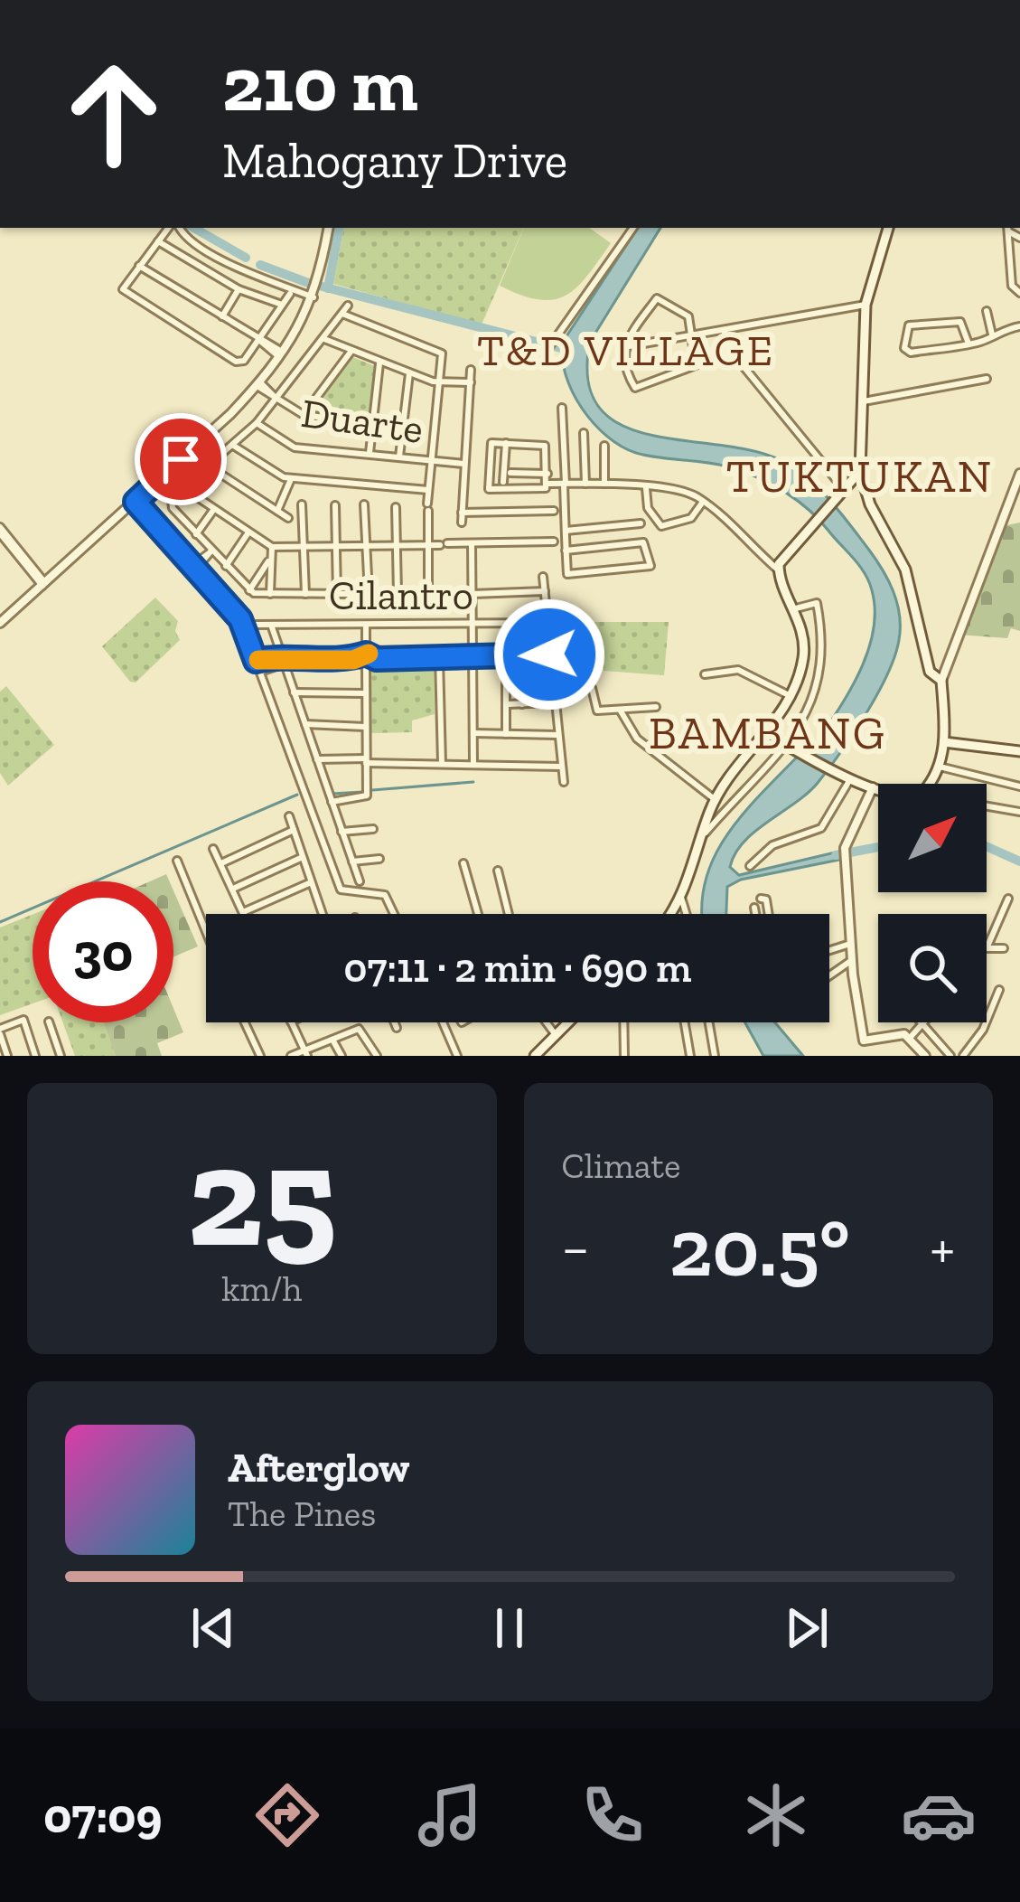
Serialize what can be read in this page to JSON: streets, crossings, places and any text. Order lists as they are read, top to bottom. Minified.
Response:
{"streets":{"street":["Duarte","Cilantro"]},"districts":["T&D VILLAGE","TUKTUKAN","BAMBANG"],"north":"top right","page":{"turn":["210 m","Mahogany Drive"],"limit":"30","trip":"07:11 · 2 min · 690 m","tile":[["25","km/h"],"Climate"],"heat":["−","20.5°","+"],"song":["Afterglow","The Pines"],"tabs":"07:09"}}
